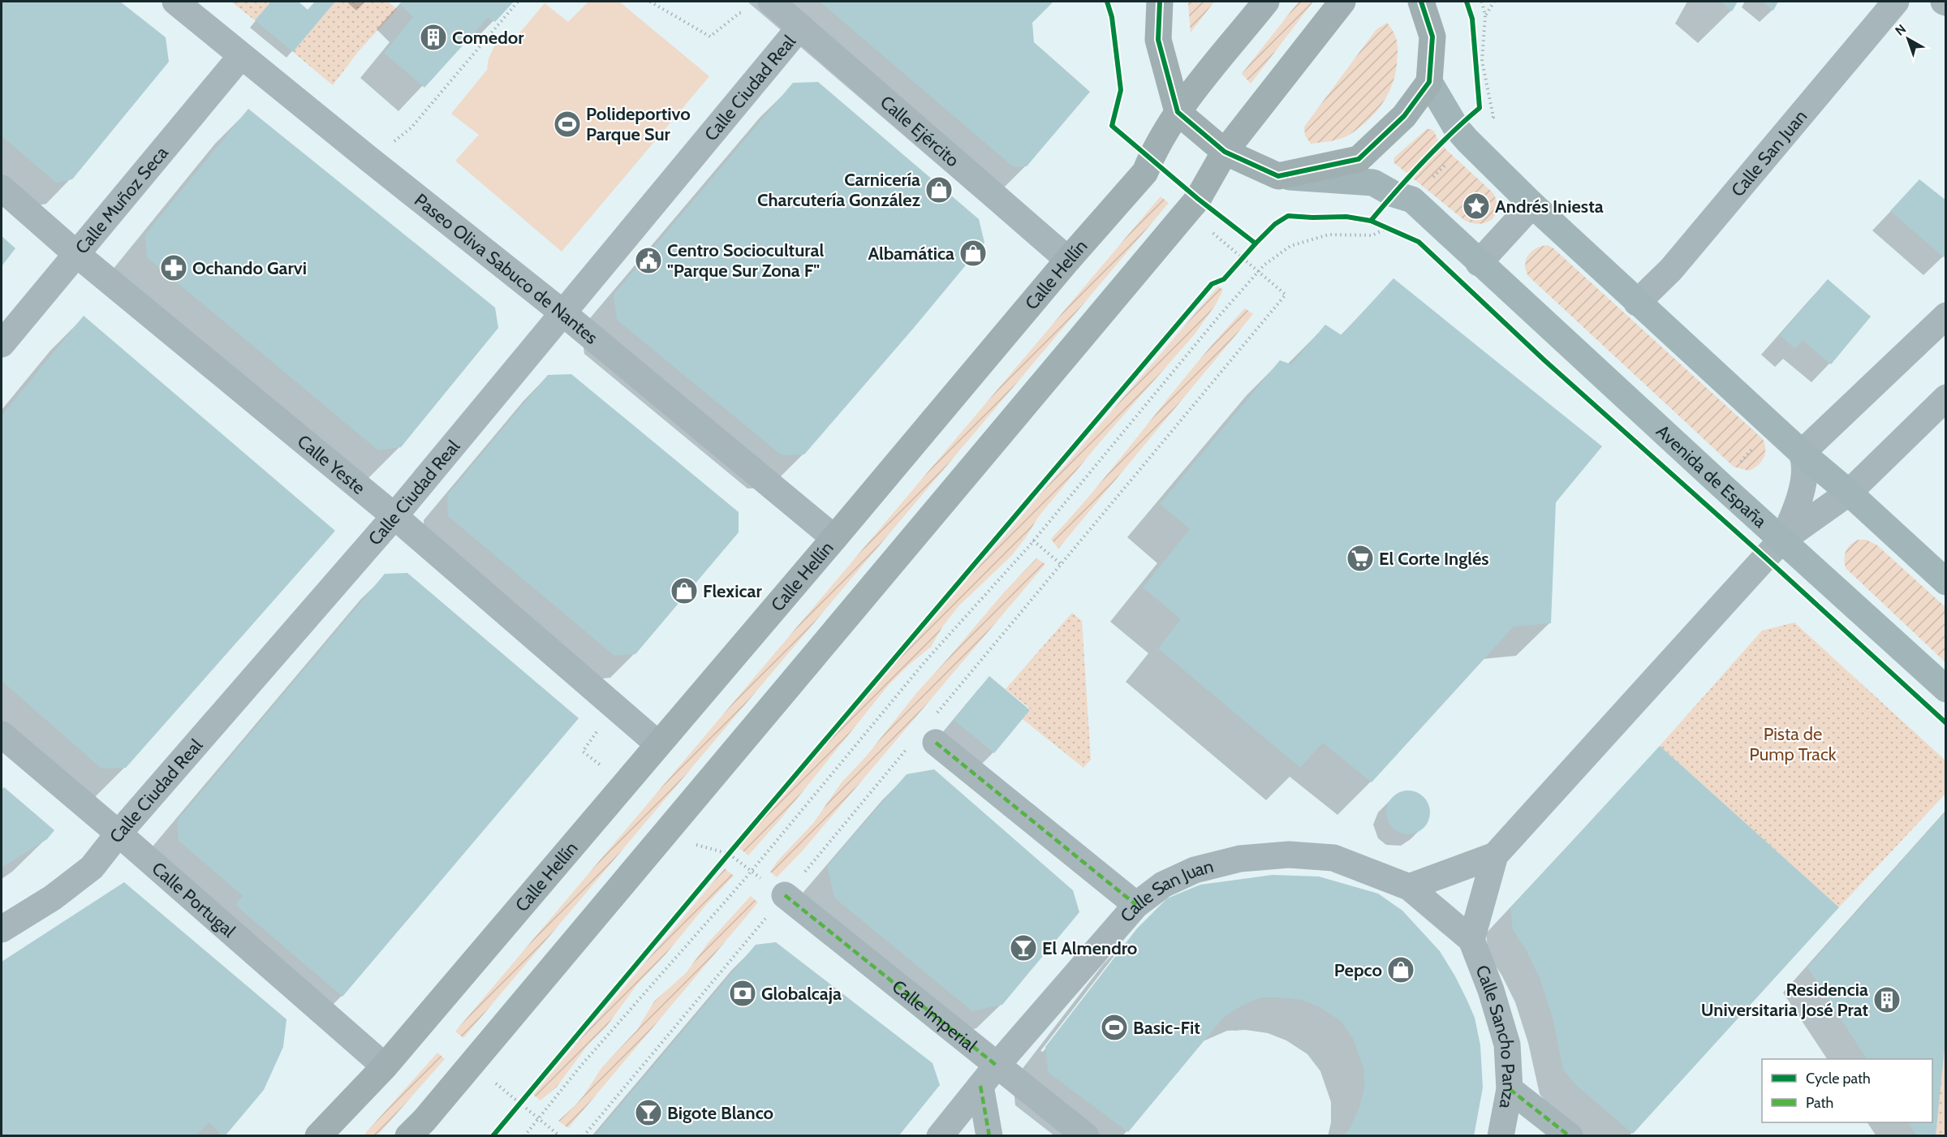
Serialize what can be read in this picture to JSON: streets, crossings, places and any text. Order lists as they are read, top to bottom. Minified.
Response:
{"streets":{"main road":["Calle Hellín","Avenida de España"],"street":["Calle Ciudad Real","Calle Ejército","Calle San Juan","Calle Muñoz Seca","Paseo Oliva Sabuco de Nantes","Calle Yeste","Calle Portugal","Calle Imperial","Calle Sancho Panza"]},"crossings":[["Calle Ciudad Real","Calle Ejército"],["Calle Ciudad Real","Paseo Oliva Sabuco de Nantes"],["Calle Ciudad Real","Calle Yeste"],["Calle Ciudad Real","Calle Portugal"],["Calle Ejército","Calle Hellín"],["Calle San Juan","Calle Imperial"],["Calle San Juan","Calle Sancho Panza"],["Calle Muñoz Seca","Paseo Oliva Sabuco de Nantes"],["Calle Muñoz Seca","Calle Yeste"],["Paseo Oliva Sabuco de Nantes","Calle Hellín"],["Calle Hellín","Calle Yeste"],["Calle Hellín","Avenida de España"],["Calle Hellín","Calle Portugal"]],"parks":["Pista de Pump Track"],"places":{"building":["Comedor","Residencia Universitaria José Prat"],"sports":["Polideportivo Parque Sur","Basic-Fit"],"shop":["Carnicería Charcutería González","Albamática","Flexicar","Pepco"],"place":["Andrés Iniesta"],"public building":["Centro Sociocultural \"Parque Sur Zona F\""],"pharmacy":["Ochando Garvi"],"supermarket":["El Corte Inglés"],"bar":["El Almendro","Bigote Blanco"],"bank":["Globalcaja"]},"legend":["Cycle path","Path"],"north":"top left"}
